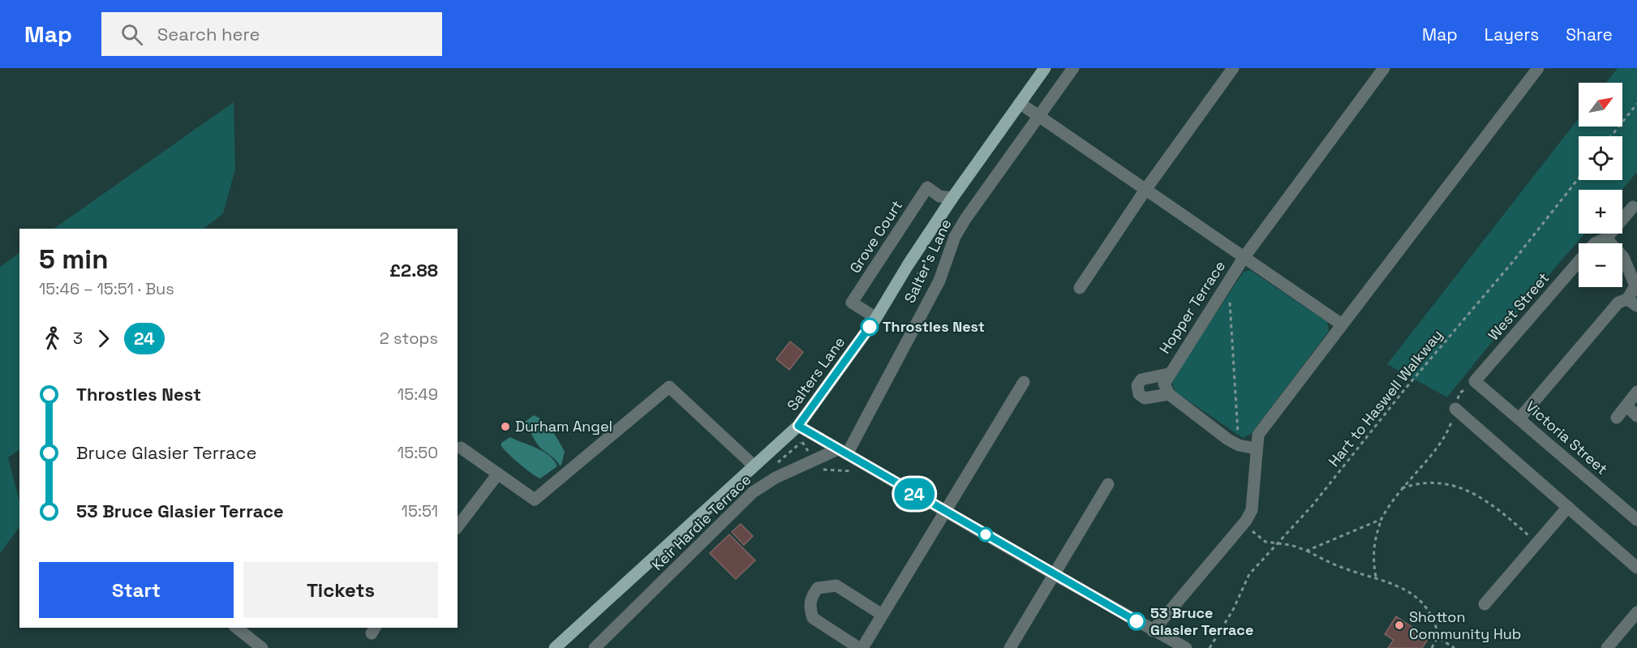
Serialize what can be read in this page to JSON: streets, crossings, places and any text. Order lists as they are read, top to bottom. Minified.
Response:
{"streets":{"main road":["Salters Lane"],"street":["Grove Court","Salter's Lane","West Street","Hopper Terrace","Victoria Street","Keir Hardie Terrace"],"path":["Hart to Haswell Walkway"]},"crossings":[["Grove Court","Salters Lane"],["Salter's Lane","Keir Hardie Terrace"],["West Street","Victoria Street"]],"places":["Throstles Nest","Durham Angel","53 Bruce Glasier Terrace","Shotton Community Hub"],"lines":["bus line 24"],"north":"top right","page":{"header":"Map","search":"Search here","nav":["Map","Layers","Share"],"on_map":"24","map_buttons":["+","−"],"heading":["5 min","15:46 – 15:51 · Bus","£2.88"],"legs":["3","24","2 stops"],"list":[{"name":"Throstles Nest","value":"15:49"},{"name":"Bruce Glasier Terrace","value":"15:50"},{"name":"53 Bruce Glasier Terrace","value":"15:51"}],"buttons":["Start","Tickets"]}}
